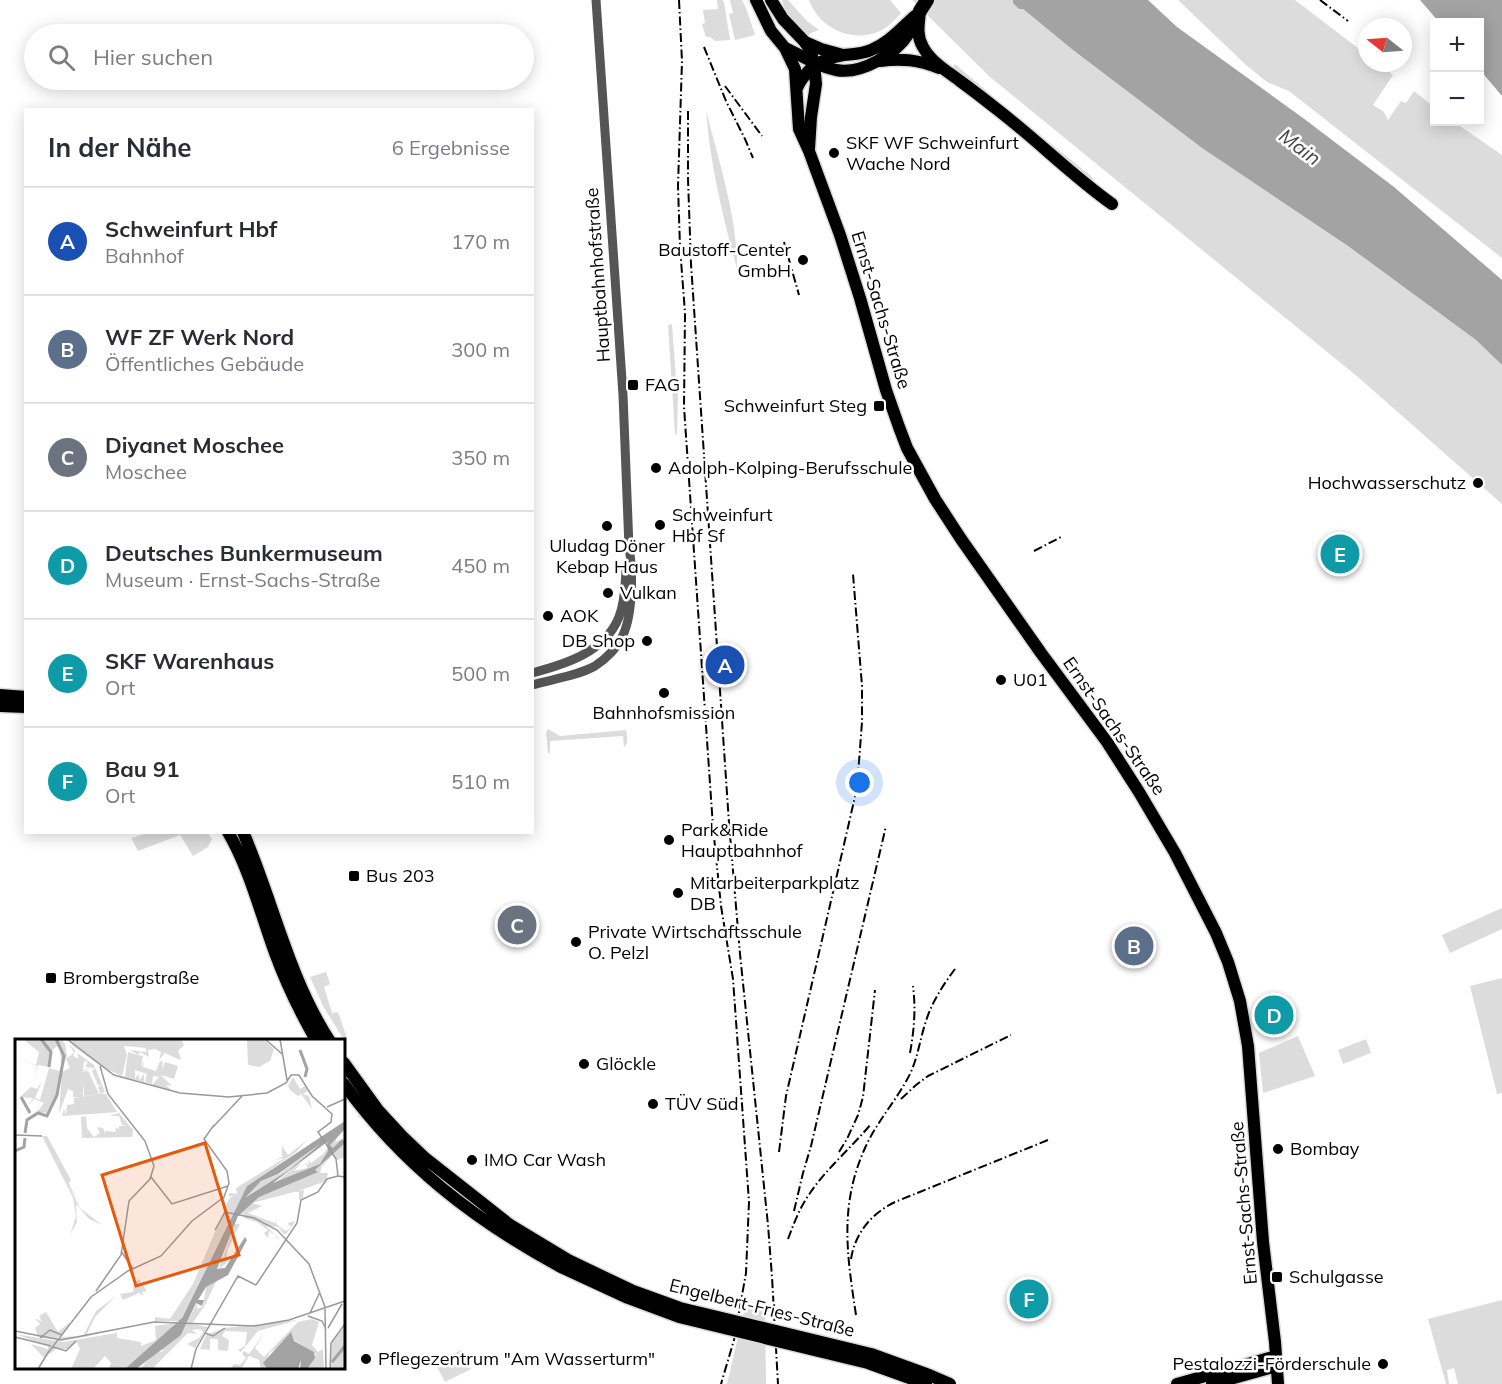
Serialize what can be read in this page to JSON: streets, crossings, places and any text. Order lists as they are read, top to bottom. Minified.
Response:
{"streets":{"main road":["Ernst-Sachs-Straße","Engelbert-Fries-Straße"],"street":["Hauptbahnhofstraße"]},"water":["Main"],"places":{"other":["SKF WF Schweinfurt Wache Nord","Baustoff-Center GmbH","Adolph-Kolping-Berufsschule","Hochwasserschutz","Schweinfurt Hbf Sf","Uludag Döner Kebap Haus","Vulkan","AOK","DB Shop","U01","Bahnhofsmission","Park&Ride Hauptbahnhof","Mitarbeiterparkplatz DB","Private Wirtschaftsschule O. Pelzl","Glöckle","TÜV Süd","Bombay","IMO Car Wash","Pflegezentrum \"Am Wasserturm\"","Pestalozzi-Förderschule"],"transit":["FAG","Schweinfurt Steg","Bus 203","Brombergstraße","Schulgasse"]},"north":"left","page":{"map_buttons":["+","−"],"search":"Hier suchen","heading":["In der Nähe","6 Ergebnisse"],"list":[{"mark":"A","name":"Schweinfurt Hbf","note":"Bahnhof","value":"170 m"},{"mark":"B","name":"WF ZF Werk Nord","note":"Öffentliches Gebäude","value":"300 m"},{"mark":"C","name":"Diyanet Moschee","note":"Moschee","value":"350 m"},{"mark":"D","name":"Deutsches Bunkermuseum","note":"Museum · Ernst-Sachs-Straße","value":"450 m"},{"mark":"E","name":"SKF Warenhaus","note":"Ort","value":"500 m"},{"mark":"F","name":"Bau 91","note":"Ort","value":"510 m"}],"pins":["E","A","C","B","D","F"]}}
